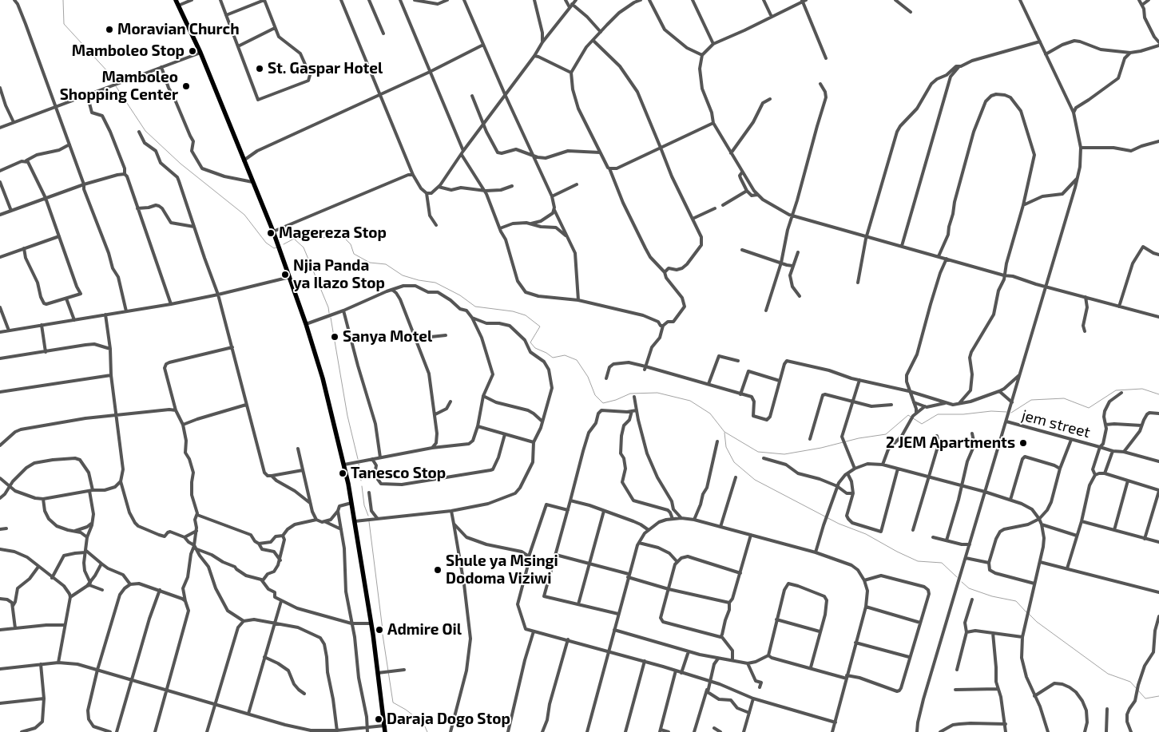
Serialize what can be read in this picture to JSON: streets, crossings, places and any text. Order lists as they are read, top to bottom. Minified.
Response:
{"streets":{"street":["jem street"]},"places":["Moravian Church","Mamboleo Stop","St. Gaspar Hotel","Mamboleo Shopping Center","Magereza Stop","Njia Panda ya Ilazo Stop","Sanya Motel","2 JEM Apartments","Tanesco Stop","Shule ya Msingi Dodoma Viziwi","Admire Oil","Daraja Dogo Stop"]}
